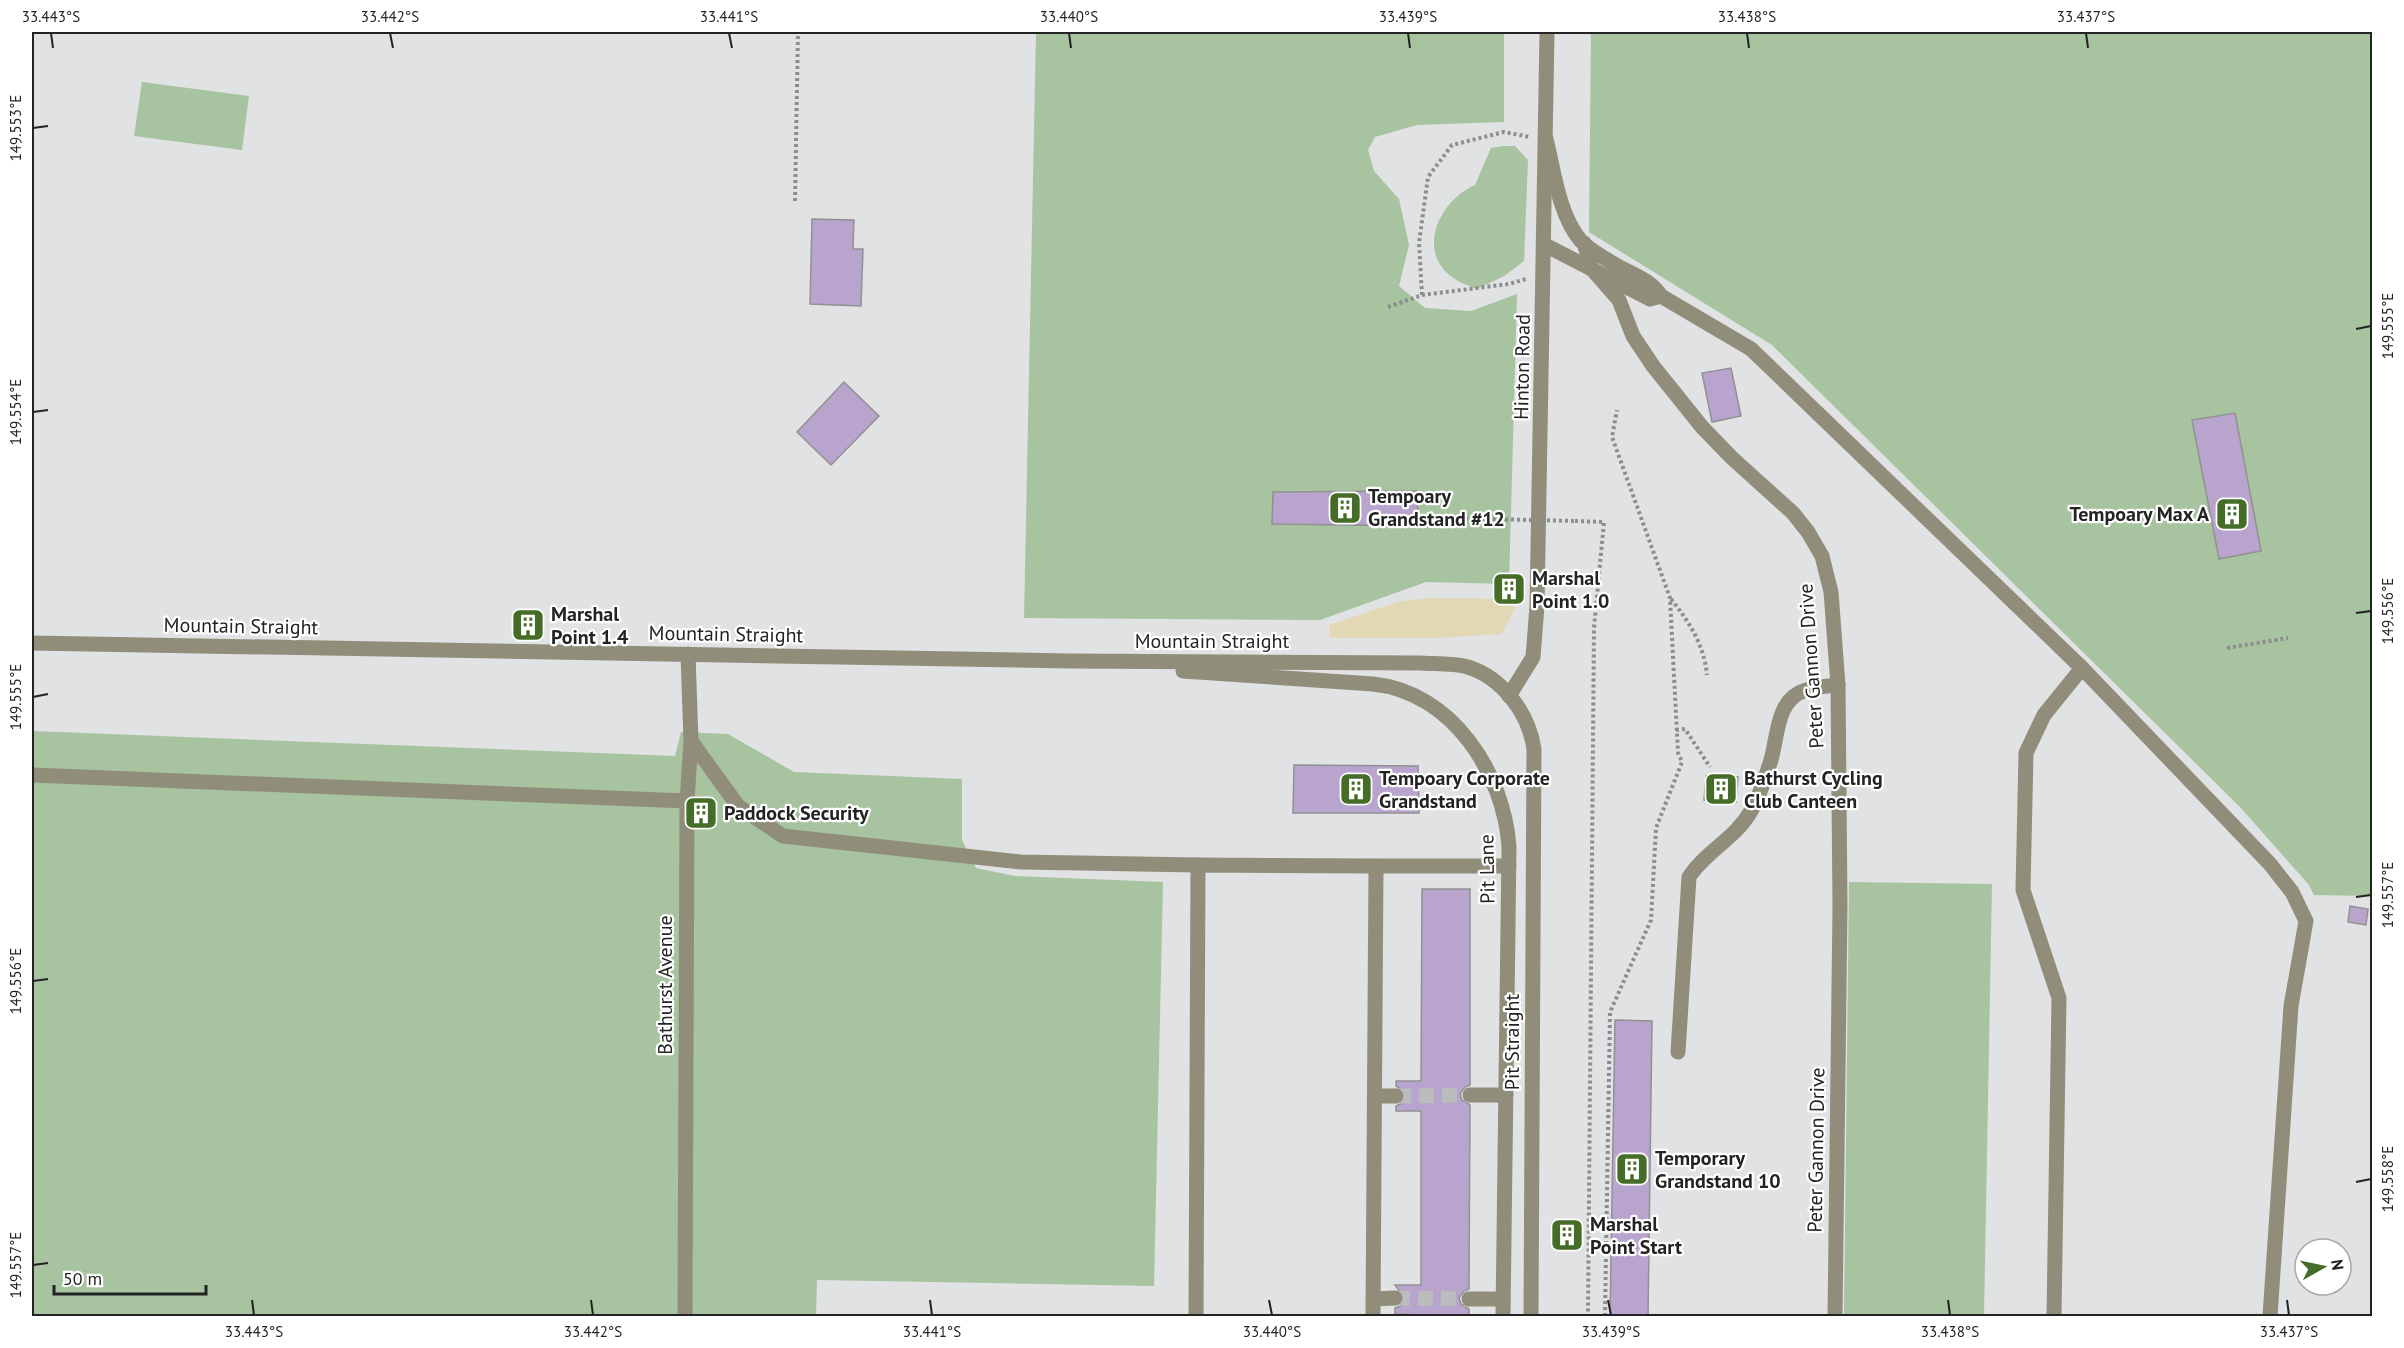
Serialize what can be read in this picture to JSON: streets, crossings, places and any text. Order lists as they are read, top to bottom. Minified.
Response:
{"streets":{"street":["Hinton Road","Mountain Straight","Peter Gannon Drive","Pit Lane","Bathurst Avenue","Pit Straight"]},"crossings":[["Hinton Road","Mountain Straight"],["Hinton Road","Pit Straight"],["Mountain Straight","Pit Lane"],["Mountain Straight","Bathurst Avenue"],["Mountain Straight","Pit Straight"]],"places":{"building":["Tempoary Grandstand #12","Tempoary Max A","Marshal Point 1.0","Marshal Point 1.4","Tempoary Corporate Grandstand","Bathurst Cycling Club Canteen","Paddock Security","Temporary Grandstand 10","Marshal Point Start"]},"scale_bar":"50 m","north":"right","coordinates":["33.443°S","33.442°S","33.441°S","33.440°S","33.439°S","33.438°S","33.437°S","149.553°E","149.555°E","149.554°E","149.556°E","149.557°E","149.558°E"]}
